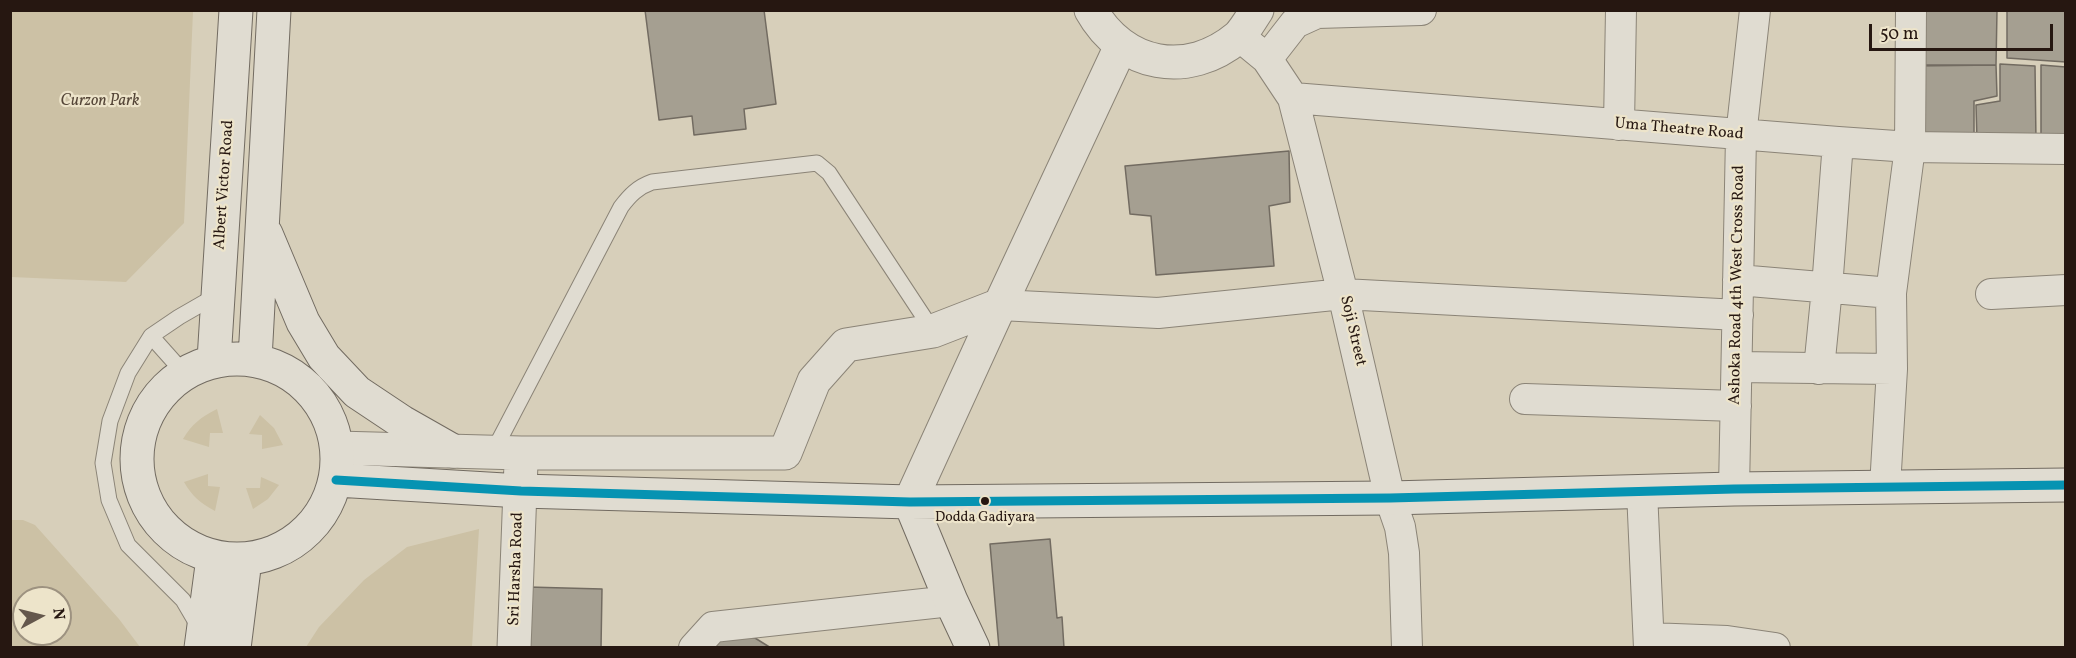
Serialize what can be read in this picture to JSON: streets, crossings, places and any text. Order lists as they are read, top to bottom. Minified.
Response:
{"streets":{"main road":["Albert Victor Road","Sri Harsha Road"],"street":["Uma Theatre Road","Ashoka Road 4th West Cross Road","Soji Street"]},"crossings":[["Uma Theatre Road","Ashoka Road 4th West Cross Road"],["Uma Theatre Road","Soji Street"]],"parks":["Curzon Park"],"places":["Dodda Gadiyara"],"scale_bar":"50 m","north":"right"}
